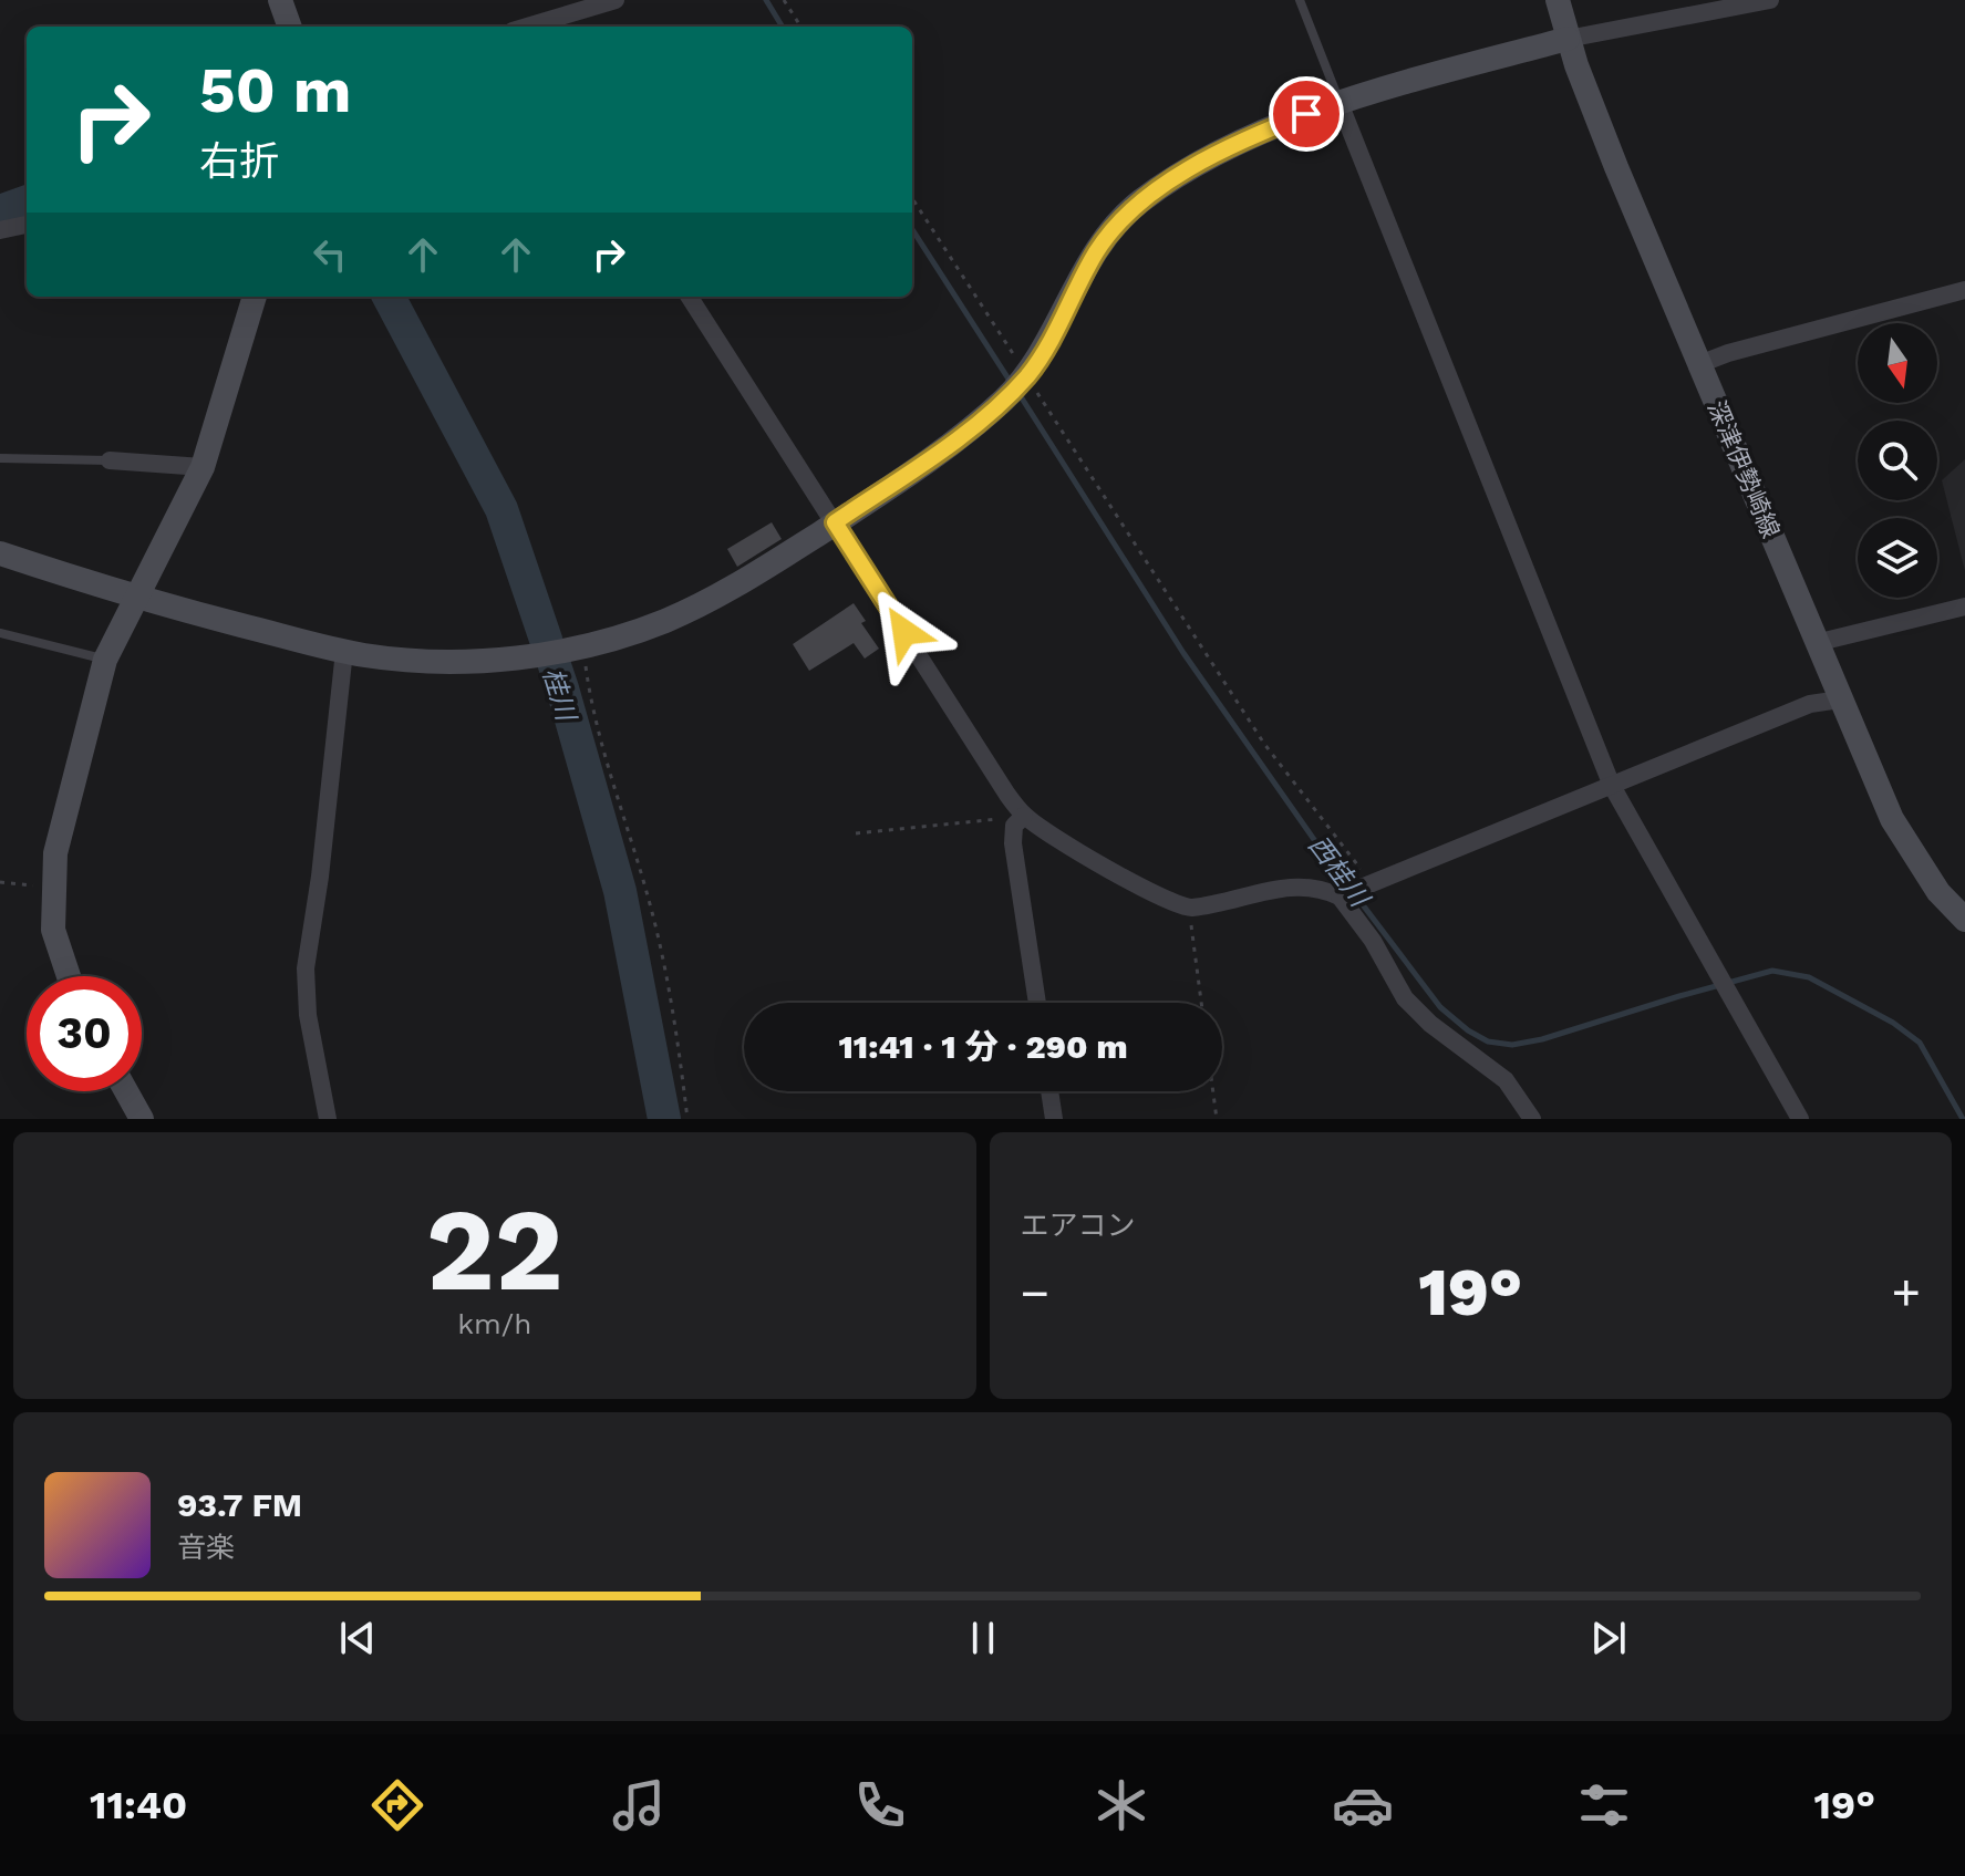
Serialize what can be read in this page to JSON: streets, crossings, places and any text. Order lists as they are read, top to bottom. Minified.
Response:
{"streets":{"street":["深津伊勢崎線"]},"water":["桂川","西桂川"],"north":"bottom","page":{"turn":["50 m","右折"],"limit":"30","trip":"11:41 · 1 分 · 290 m","tile":[["22","km/h"],"エアコン"],"heat":["−","19°","+"],"song":["93.7 FM","音楽"],"tabs":["11:40","19°"]}}
